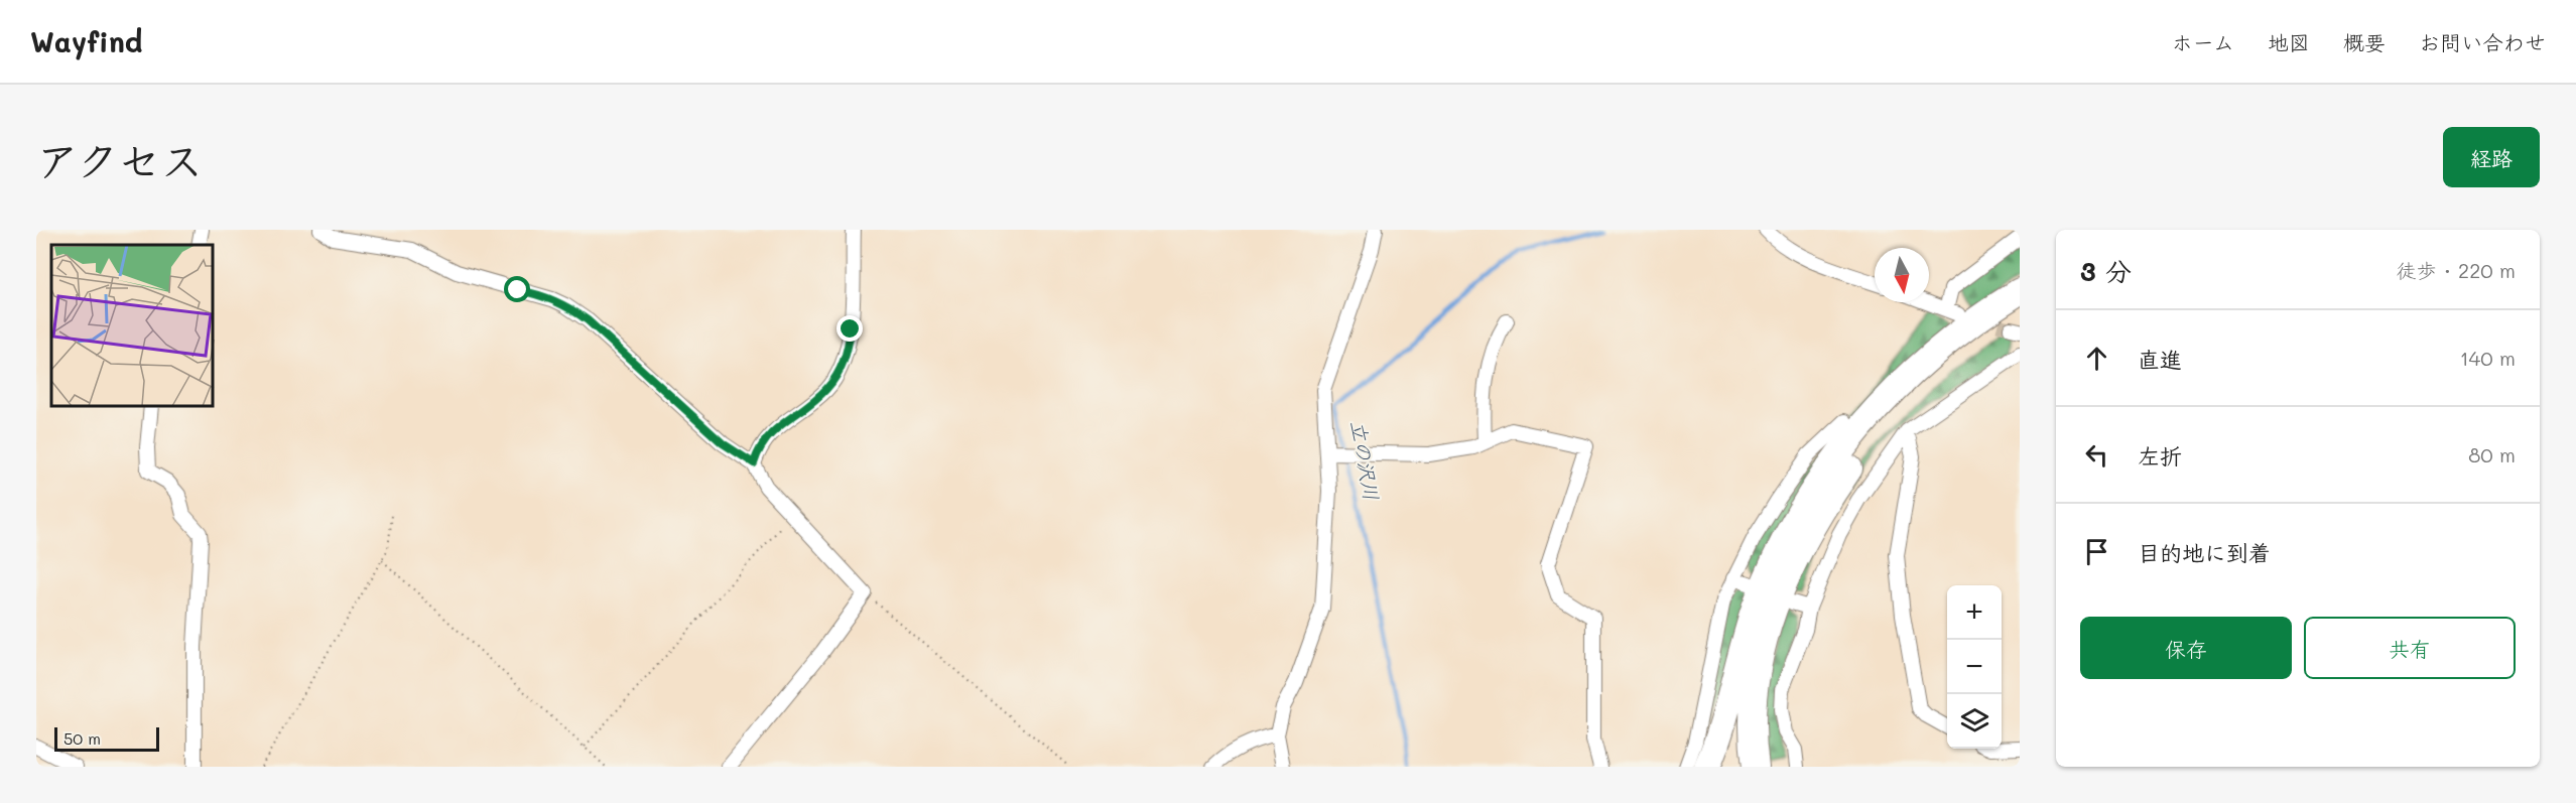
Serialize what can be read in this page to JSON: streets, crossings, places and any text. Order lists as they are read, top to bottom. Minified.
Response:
{"water":["立の沢川"],"scale_bar":"50 m","north":"bottom","page":{"header":"Wayfind","nav":["ホーム","地図","概要","お問い合わせ"],"title":"アクセス","buttons":["経路",["保存","共有"]],"heading":["3 分","徒歩 · 220 m"],"list":[["直進","140 m"],["左折","80 m"],"目的地に到着"],"map_buttons":["+","−"],"scale":"50 m"}}
